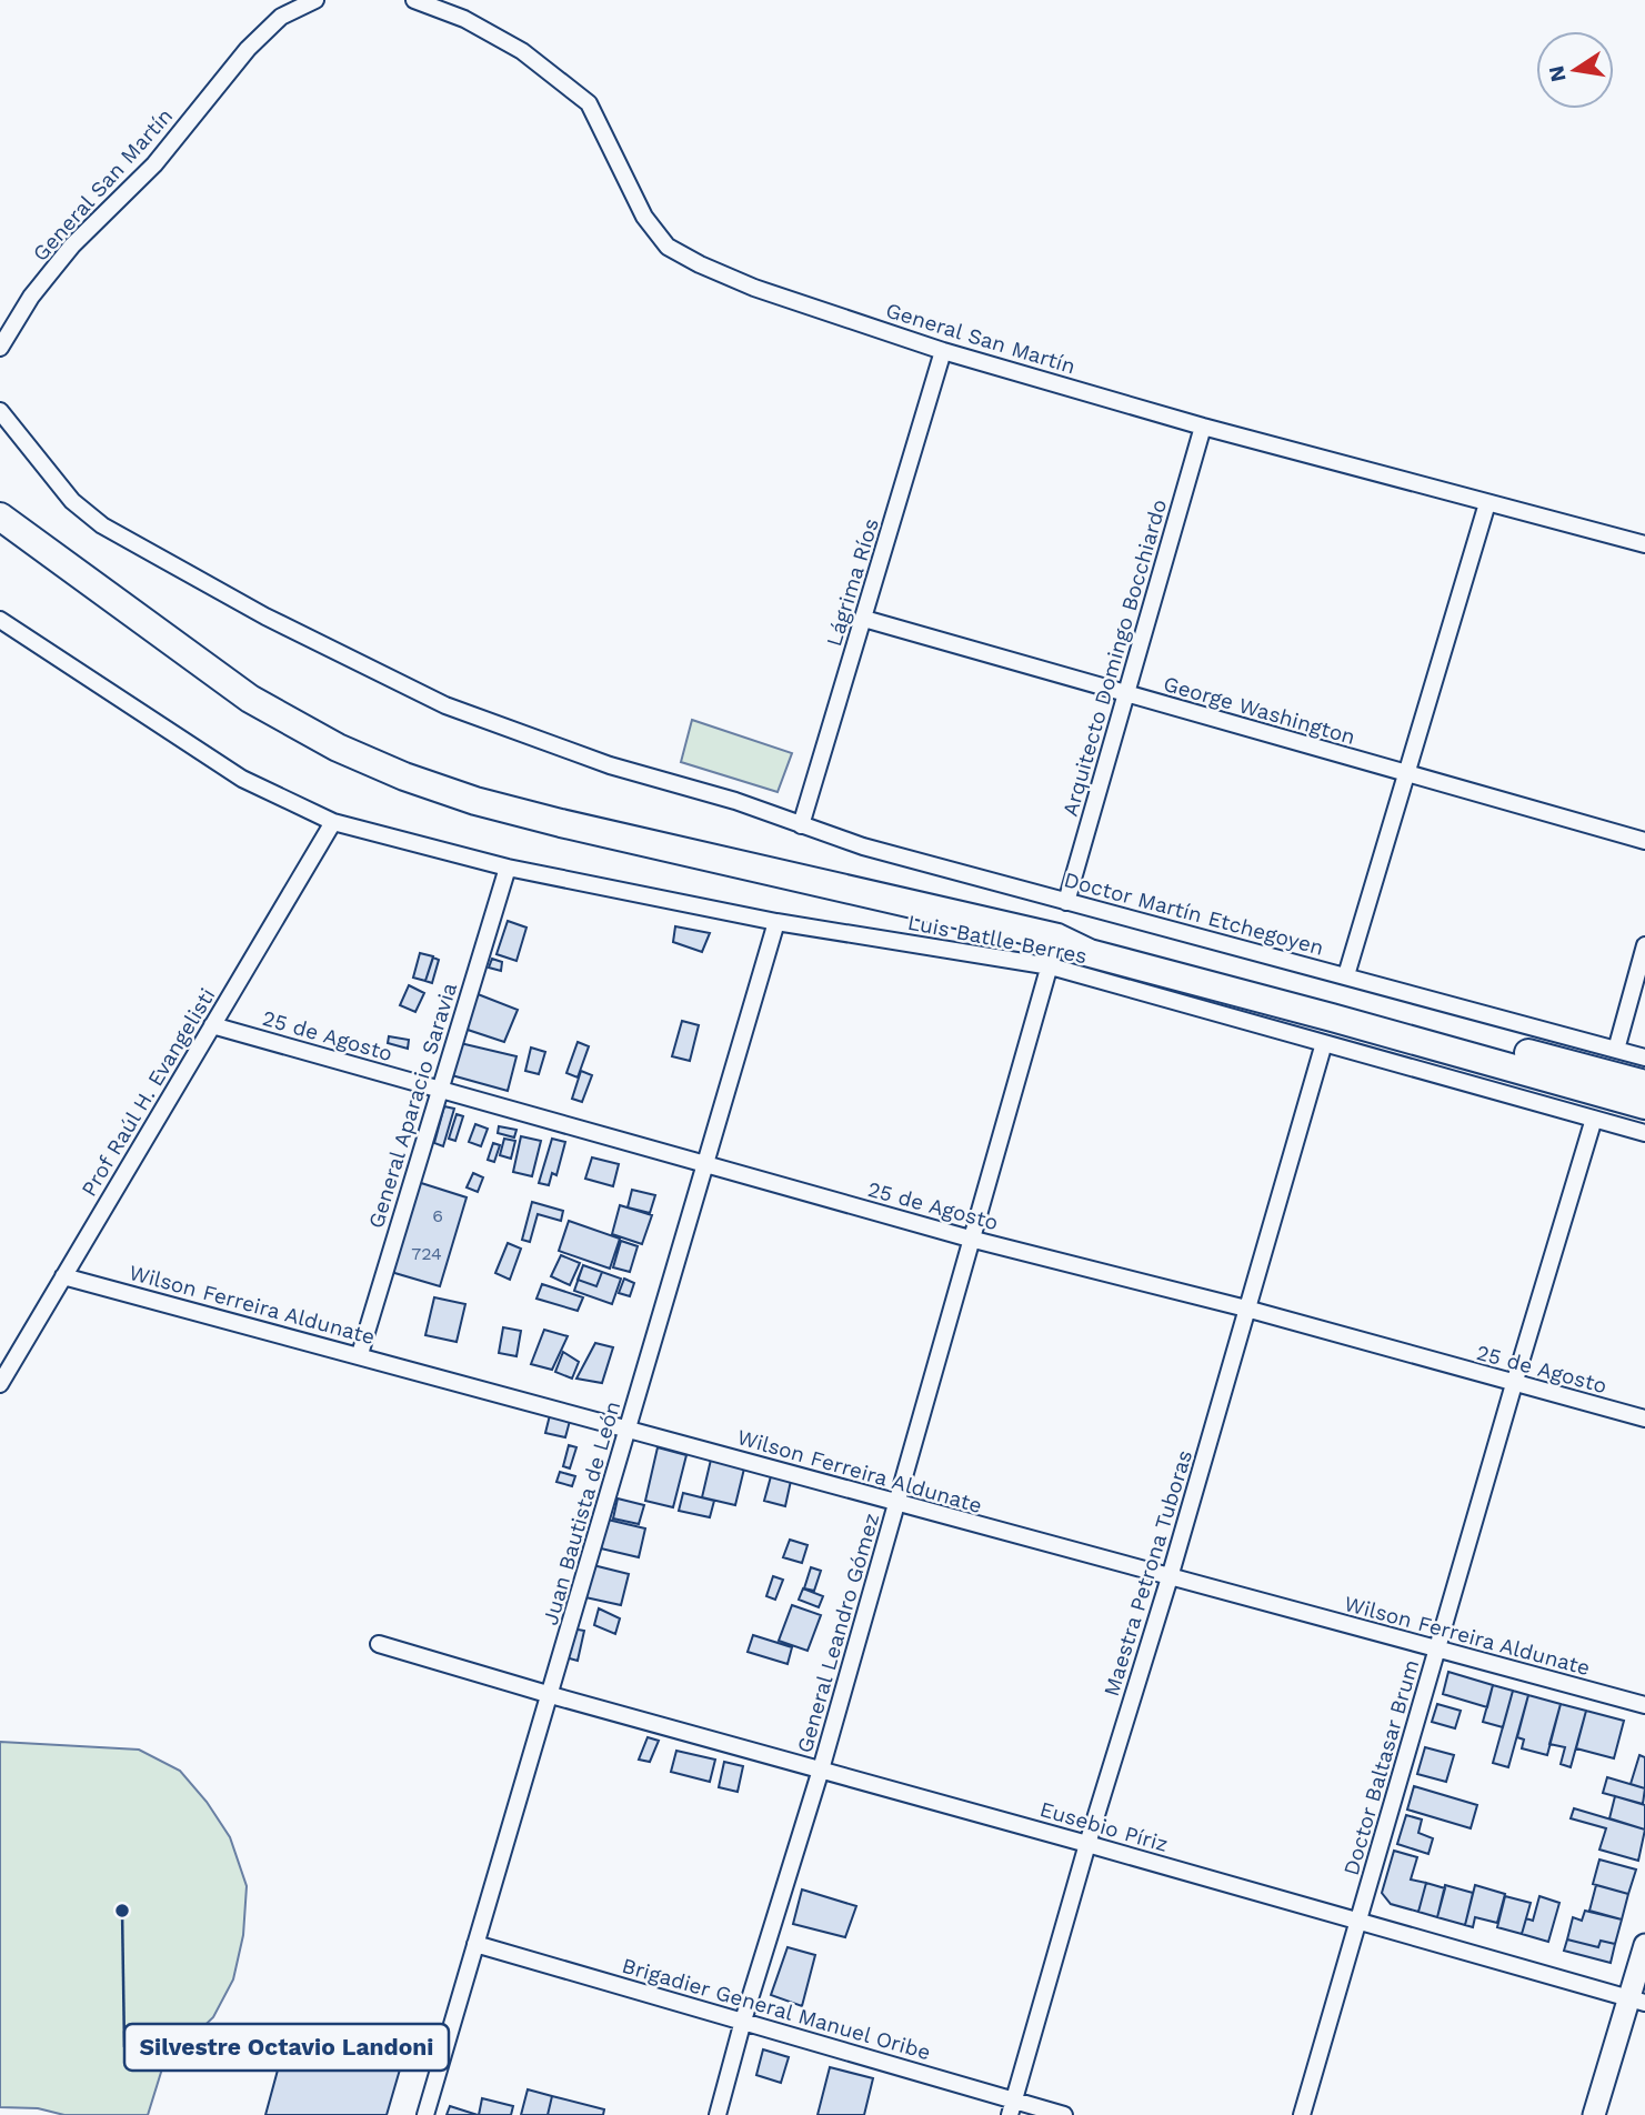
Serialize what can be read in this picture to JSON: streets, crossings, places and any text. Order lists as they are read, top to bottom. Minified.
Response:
{"streets":{"street":["General San Martín","Lágrima Ríos","Arquitecto Domingo Bocchiardo","George Washington","Doctor Martín Etchegoyen","Luis Batlle Berres","25 de Agosto","Prof Raúl H. Evangelisti","General Aparacio Saravia","Wilson Ferreira Aldunate","Juan Bautista de León","Maestra Petrona Tuboras","General Leandro Gómez","Doctor Baltasar Brum","Eusebio Píriz","Brigadier General Manuel Oribe"]},"crossings":[["General San Martín","Lágrima Ríos"],["General San Martín","Arquitecto Domingo Bocchiardo"],["Lágrima Ríos","George Washington"],["Lágrima Ríos","Doctor Martín Etchegoyen"],["Arquitecto Domingo Bocchiardo","George Washington"],["Arquitecto Domingo Bocchiardo","Doctor Martín Etchegoyen"],["Luis Batlle Berres","Prof Raúl H. Evangelisti"],["Luis Batlle Berres","General Aparacio Saravia"],["Luis Batlle Berres","Juan Bautista de León"],["Luis Batlle Berres","Maestra Petrona Tuboras"],["Luis Batlle Berres","General Leandro Gómez"],["Luis Batlle Berres","Doctor Baltasar Brum"],["25 de Agosto","Prof Raúl H. Evangelisti"],["25 de Agosto","General Aparacio Saravia"],["25 de Agosto","Juan Bautista de León"],["25 de Agosto","Maestra Petrona Tuboras"],["25 de Agosto","General Leandro Gómez"],["25 de Agosto","Doctor Baltasar Brum"],["Prof Raúl H. Evangelisti","Wilson Ferreira Aldunate"],["General Aparacio Saravia","Wilson Ferreira Aldunate"],["Wilson Ferreira Aldunate","Juan Bautista de León"],["Wilson Ferreira Aldunate","Maestra Petrona Tuboras"],["Wilson Ferreira Aldunate","General Leandro Gómez"],["Wilson Ferreira Aldunate","Doctor Baltasar Brum"],["Juan Bautista de León","Eusebio Píriz"],["Juan Bautista de León","Brigadier General Manuel Oribe"],["Maestra Petrona Tuboras","Eusebio Píriz"],["Maestra Petrona Tuboras","Brigadier General Manuel Oribe"],["General Leandro Gómez","Eusebio Píriz"],["General Leandro Gómez","Brigadier General Manuel Oribe"],["Doctor Baltasar Brum","Eusebio Píriz"]],"places":["Silvestre Octavio Landoni"],"house_numbers":["6","724"],"north":"left"}
